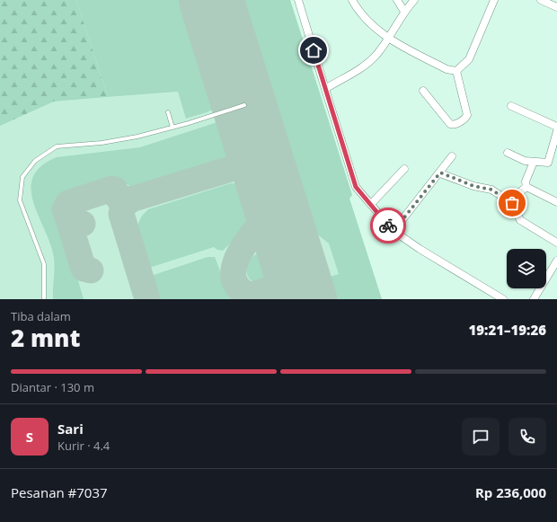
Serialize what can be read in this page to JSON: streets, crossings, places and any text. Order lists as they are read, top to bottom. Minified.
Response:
{"page":{"heading":["2 mnt","Tiba dalam","19:21–19:26"],"panel":["Sari","Kurir · 4.4","Pesanan #7037","Rp 236,000"],"bar":"Diantar · 130 m","round":"S"}}
